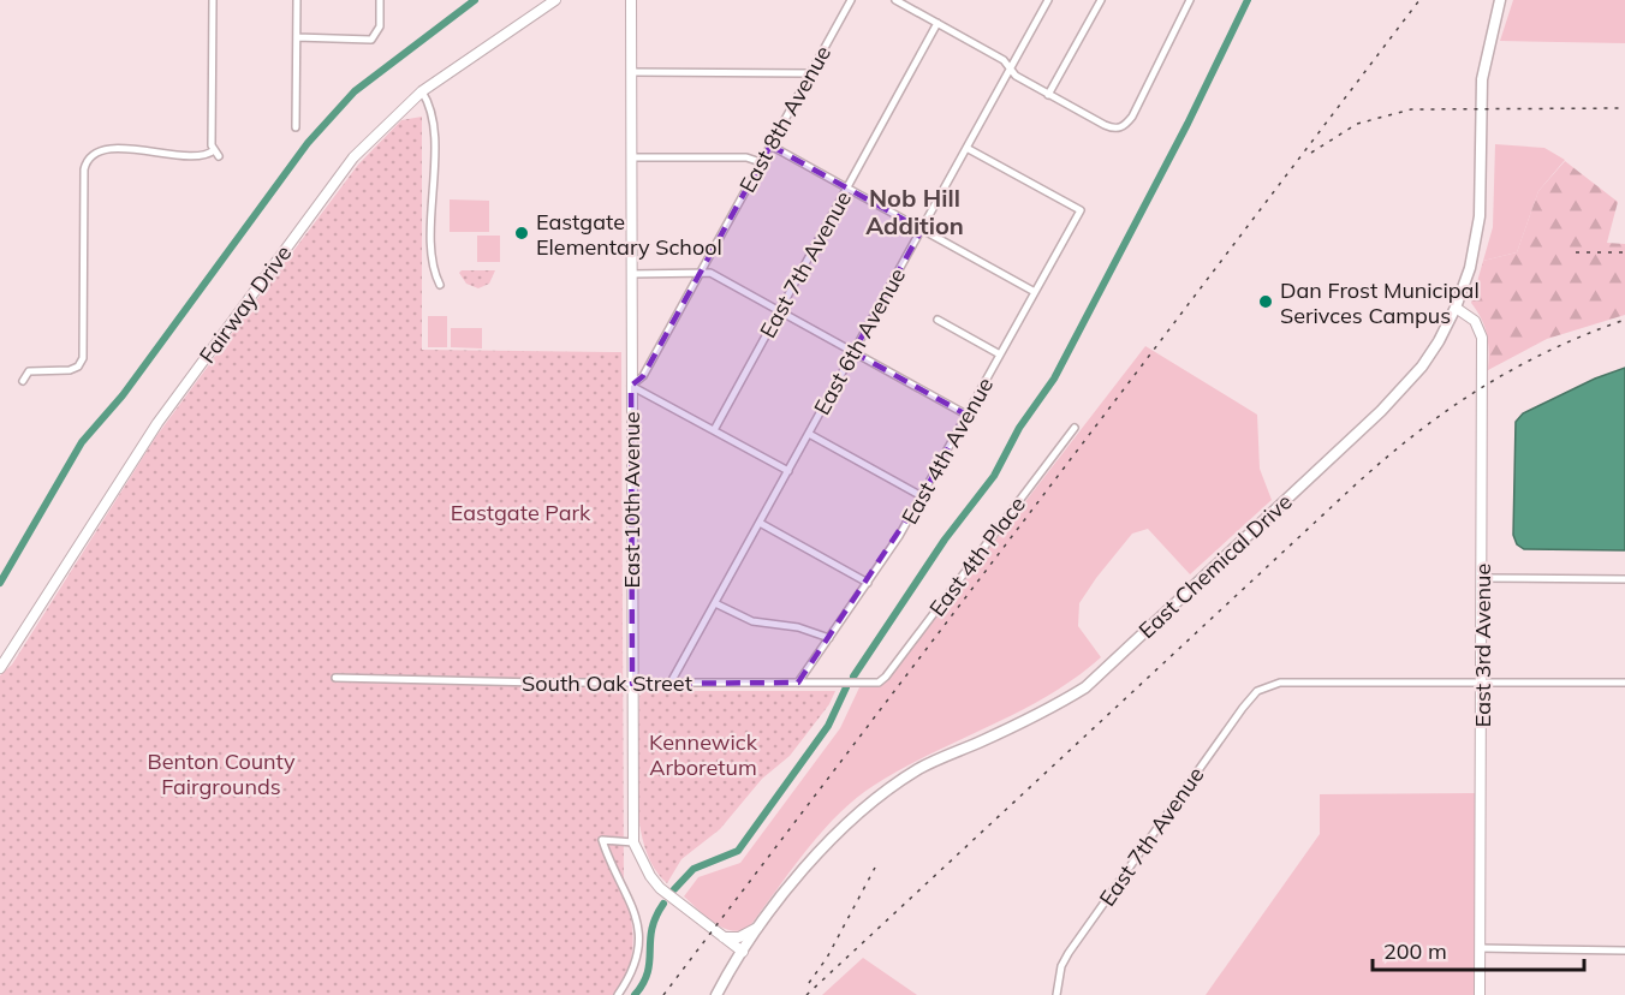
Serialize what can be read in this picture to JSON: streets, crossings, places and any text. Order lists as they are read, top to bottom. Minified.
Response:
{"streets":{"main road":["East Chemical Drive"],"street":["East 8th Avenue","East 7th Avenue","Fairway Drive","East 6th Avenue","East 4th Avenue","East 10th Avenue","East 4th Place","East 3rd Avenue","South Oak Street"]},"crossings":[["East 8th Avenue","East 10th Avenue"],["East 7th Avenue","East 3rd Avenue"],["East 6th Avenue","East 4th Avenue"],["East 6th Avenue","South Oak Street"],["East 4th Avenue","South Oak Street"],["East 10th Avenue","East Chemical Drive"],["East 10th Avenue","South Oak Street"],["East 4th Place","South Oak Street"],["East Chemical Drive","East 3rd Avenue"]],"districts":["Nob Hill Addition"],"parks":["Eastgate Park","Kennewick Arboretum","Benton County Fairgrounds"],"places":["Eastgate Elementary School","Dan Frost Municipal Serivces Campus"],"scale_bar":"200 m"}
